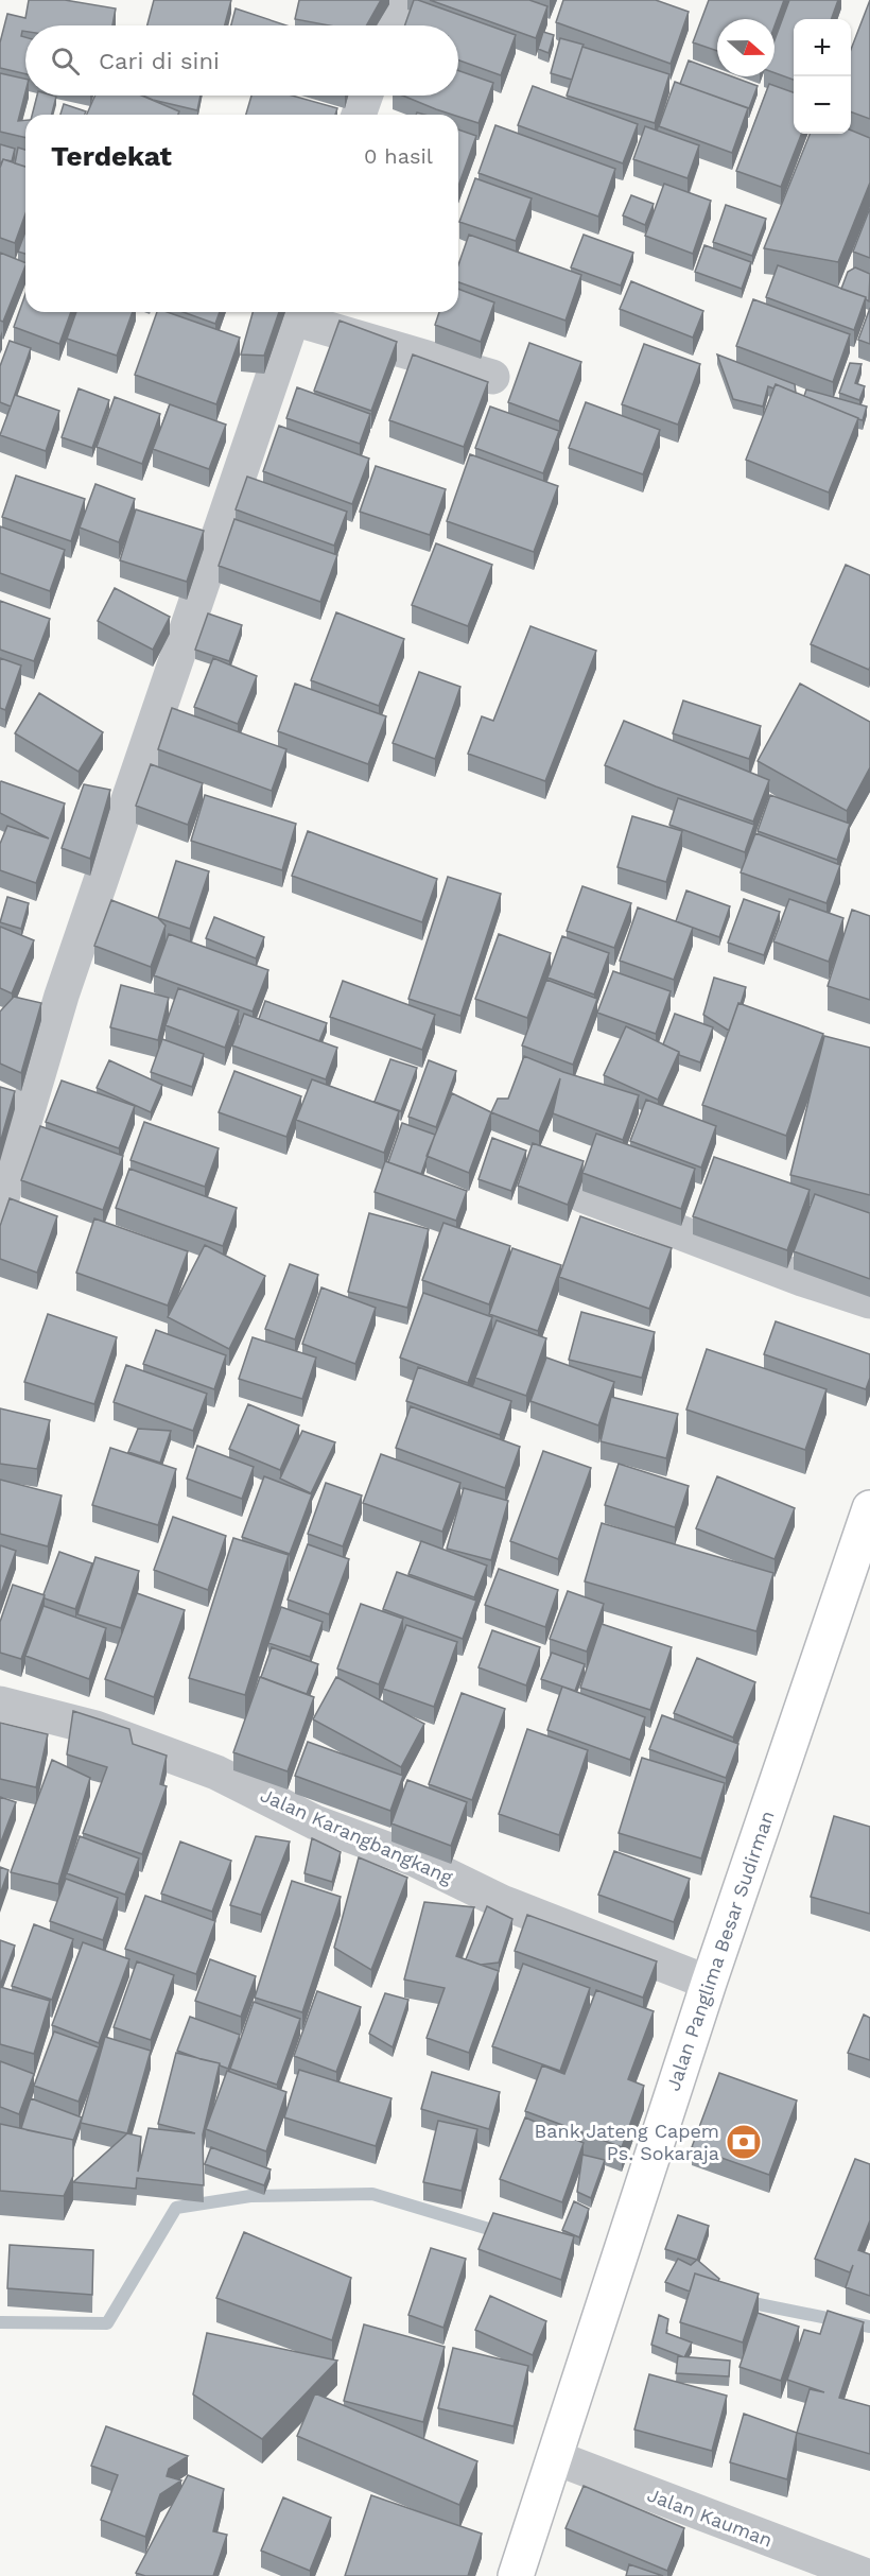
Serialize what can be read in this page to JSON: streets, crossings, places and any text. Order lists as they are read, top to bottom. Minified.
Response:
{"streets":{"highway":["Jalan Panglima Besar Sudirman"],"street":["Jalan Karangbangkang","Jalan Kauman"]},"crossings":[["Jalan Karangbangkang","Jalan Panglima Besar Sudirman"],["Jalan Panglima Besar Sudirman","Jalan Kauman"]],"places":{"bank":["Bank Jateng Capem Ps. Sokaraja"]},"north":"right","page":{"map_buttons":["+","−"],"search":"Cari di sini","heading":["Terdekat","0 hasil"]}}
